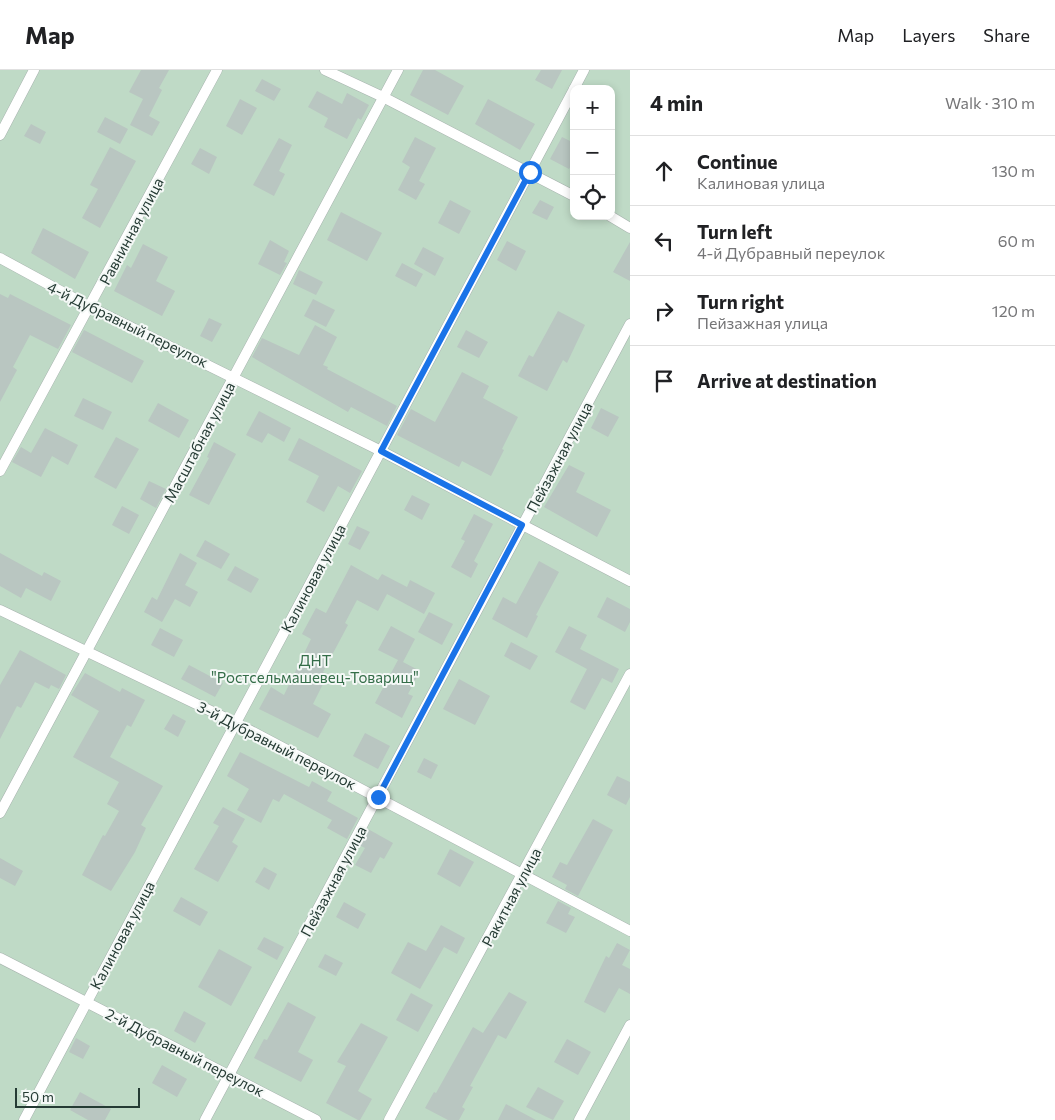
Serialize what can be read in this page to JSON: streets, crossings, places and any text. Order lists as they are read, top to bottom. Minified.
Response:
{"streets":{"lane":["Равнинная улица","4-й Дубравный переулок","Масштабная улица","Пейзажная улица","Калиновая улица","3-й Дубравный переулок","Ракитная улица","2-й Дубравный переулок"]},"crossings":[["Равнинная улица","4-й Дубравный переулок"],["4-й Дубравный переулок","Масштабная улица"],["4-й Дубравный переулок","Пейзажная улица"],["4-й Дубравный переулок","Калиновая улица"],["Масштабная улица","3-й Дубравный переулок"],["Пейзажная улица","3-й Дубравный переулок"],["Пейзажная улица","2-й Дубравный переулок"],["Калиновая улица","3-й Дубравный переулок"],["Калиновая улица","2-й Дубравный переулок"],["3-й Дубравный переулок","Ракитная улица"]],"parks":["ДНТ \"Ростсельмашевец-Товарищ\""],"scale_bar":"50 m","page":{"header":"Map","nav":["Map","Layers","Share"],"heading":["4 min","Walk · 310 m"],"map_buttons":["+","−"],"list":[["Continue","Калиновая улица","130 m"],["Turn left","4-й Дубравный переулок","60 m"],["Turn right","Пейзажная улица","120 m"],"Arrive at destination"],"scale":"50 m"}}
